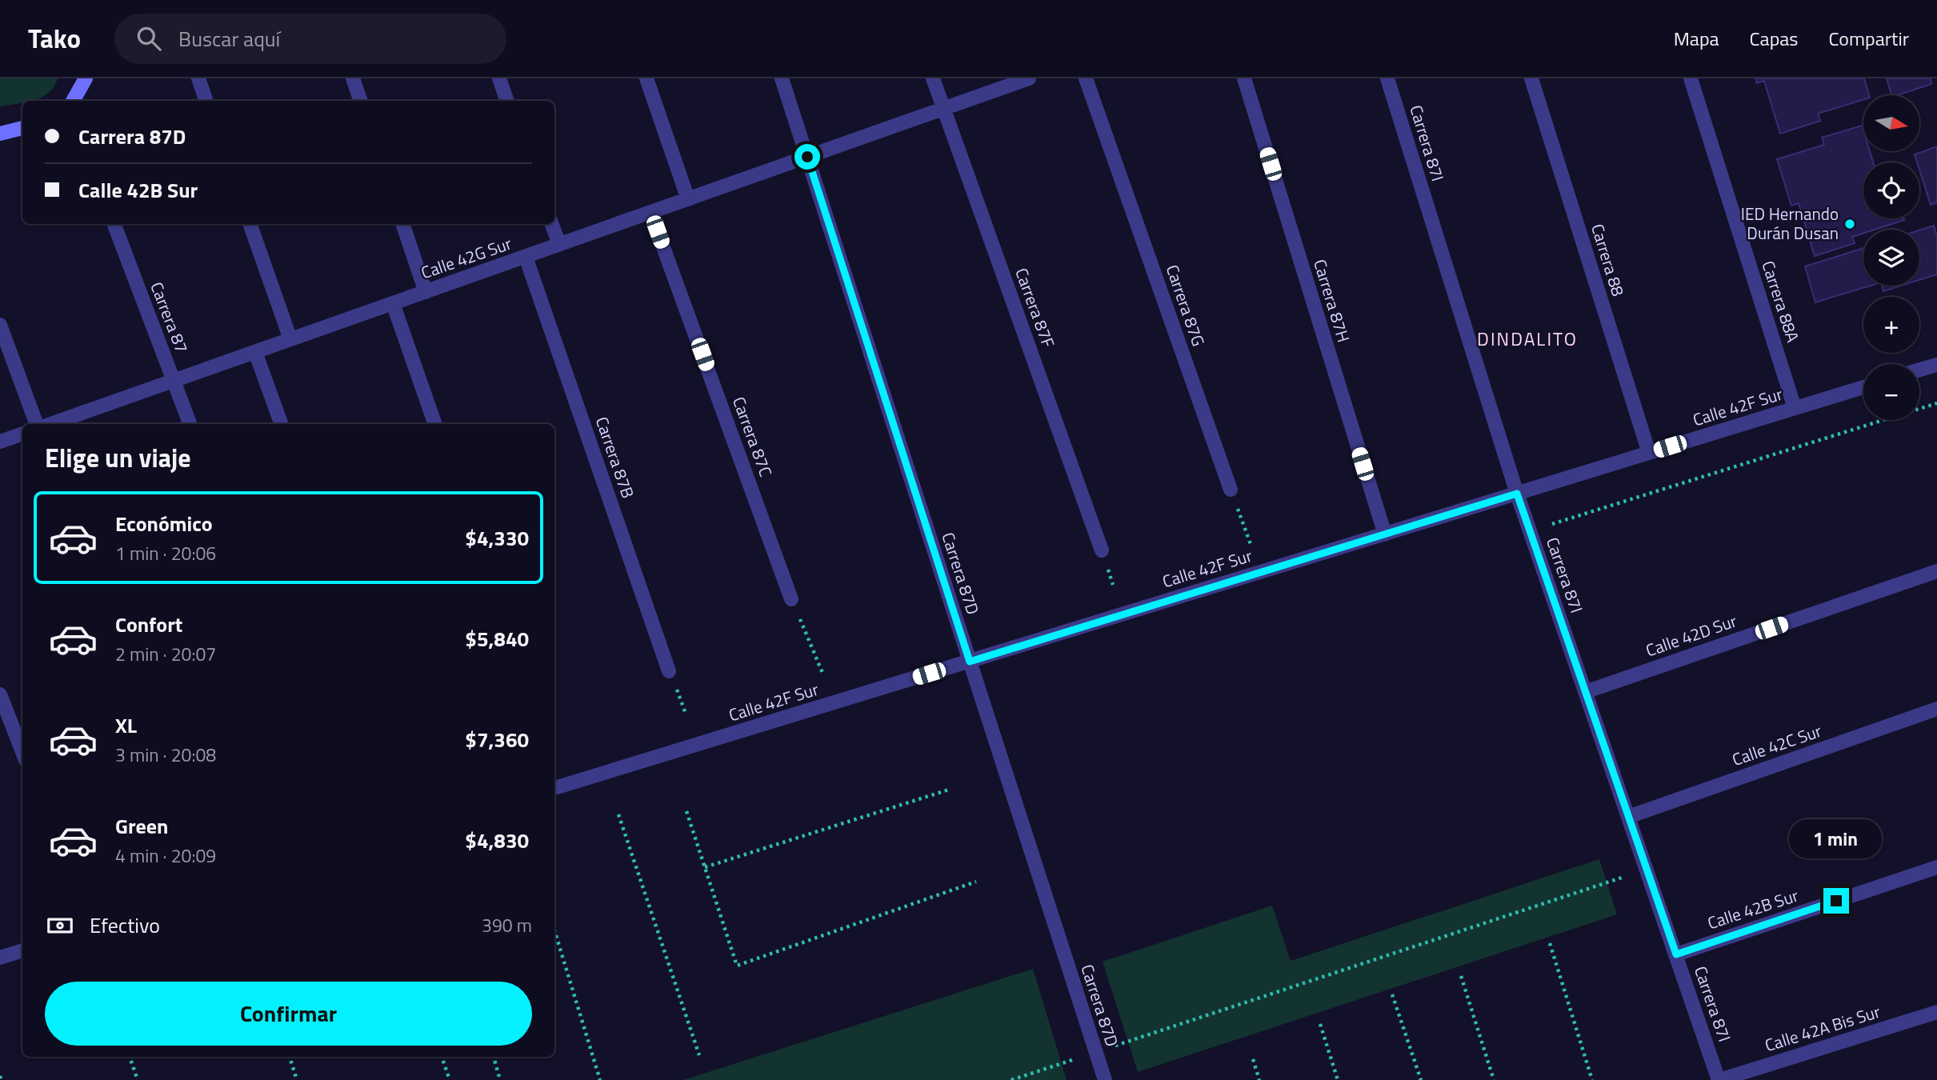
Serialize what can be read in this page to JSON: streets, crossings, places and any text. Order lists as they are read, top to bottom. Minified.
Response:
{"streets":{"street":["Carrera 87I","Calle 42G Sur","Carrera 88","Carrera 87H","Carrera 88A","Carrera 87G","Carrera 87F","Carrera 87","Calle 42F Sur","Carrera 87C","Carrera 87B","Carrera 87D","Calle 42D Sur","Calle 42C Sur","Calle 42B Sur","Calle 42A Bis Sur"]},"crossings":[["Carrera 87I","Calle 42F Sur"],["Carrera 87I","Calle 42D Sur"],["Carrera 87I","Calle 42C Sur"],["Carrera 87I","Calle 42B Sur"],["Carrera 87I","Calle 42A Bis Sur"],["Calle 42G Sur","Carrera 87F"],["Calle 42G Sur","Carrera 87"],["Calle 42G Sur","Carrera 87C"],["Calle 42G Sur","Carrera 87B"],["Calle 42G Sur","Carrera 87D"],["Carrera 88","Calle 42F Sur"],["Carrera 87H","Calle 42F Sur"],["Carrera 88A","Calle 42F Sur"],["Calle 42F Sur","Carrera 87D"]],"districts":["DINDALITO"],"places":["IED Hernando Durán Dusan"],"north":"right","page":{"header":"Tako","search":"Buscar aquí","nav":["Mapa","Capas","Compartir"],"map_buttons":["+","−"],"banner":["Carrera 87D","Calle 42B Sur"],"heading":"Elige un viaje","list":[{"name":"Económico","note":"1 min · 20:06","value":"$4,330"},{"name":"Confort","note":"2 min · 20:07","value":"$5,840"},{"name":"XL","note":"3 min · 20:08","value":"$7,360"},{"name":"Green","note":"4 min · 20:09","value":"$4,830"}],"bubble":"1 min","pay":["Efectivo","390 m"],"buttons":"Confirmar"}}
